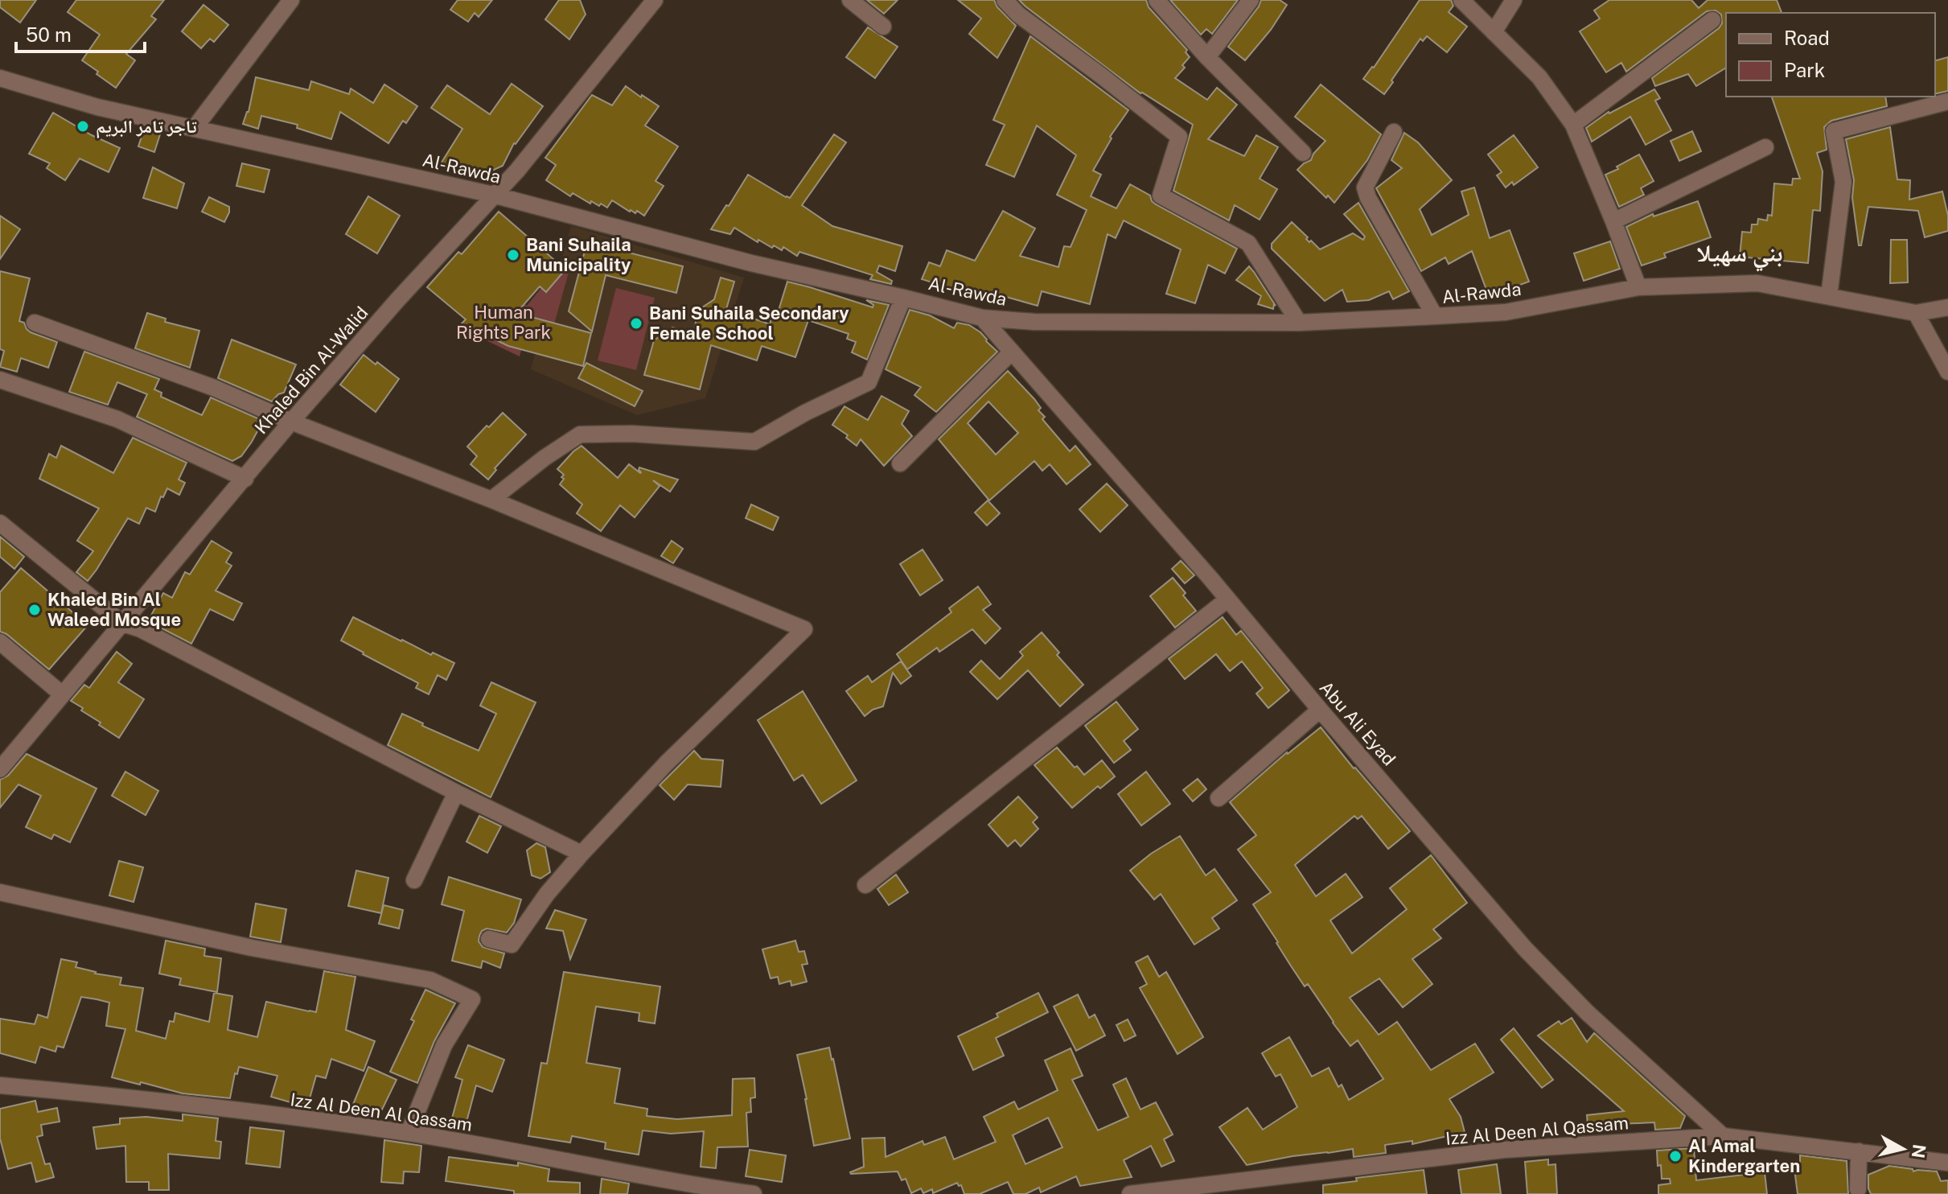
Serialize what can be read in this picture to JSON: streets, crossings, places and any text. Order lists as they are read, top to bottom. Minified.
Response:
{"streets":{"street":["Al-Rawda","Khaled Bin Al-Walid","Abu Ali Eyad","Izz Al Deen Al Qassam"]},"crossings":[["Al-Rawda","Khaled Bin Al-Walid"],["Al-Rawda","Abu Ali Eyad"],["Abu Ali Eyad","Izz Al Deen Al Qassam"]],"districts":["بني سهيلا"],"parks":["Human Rights Park"],"places":["تاجر تامر البريم","Bani Suhaila Municipality","Bani Suhaila Secondary Female School","Khaled Bin Al Waleed Mosque","Al Amal Kindergarten"],"legend":["Road","Park"],"scale_bar":"50 m","north":"right"}
